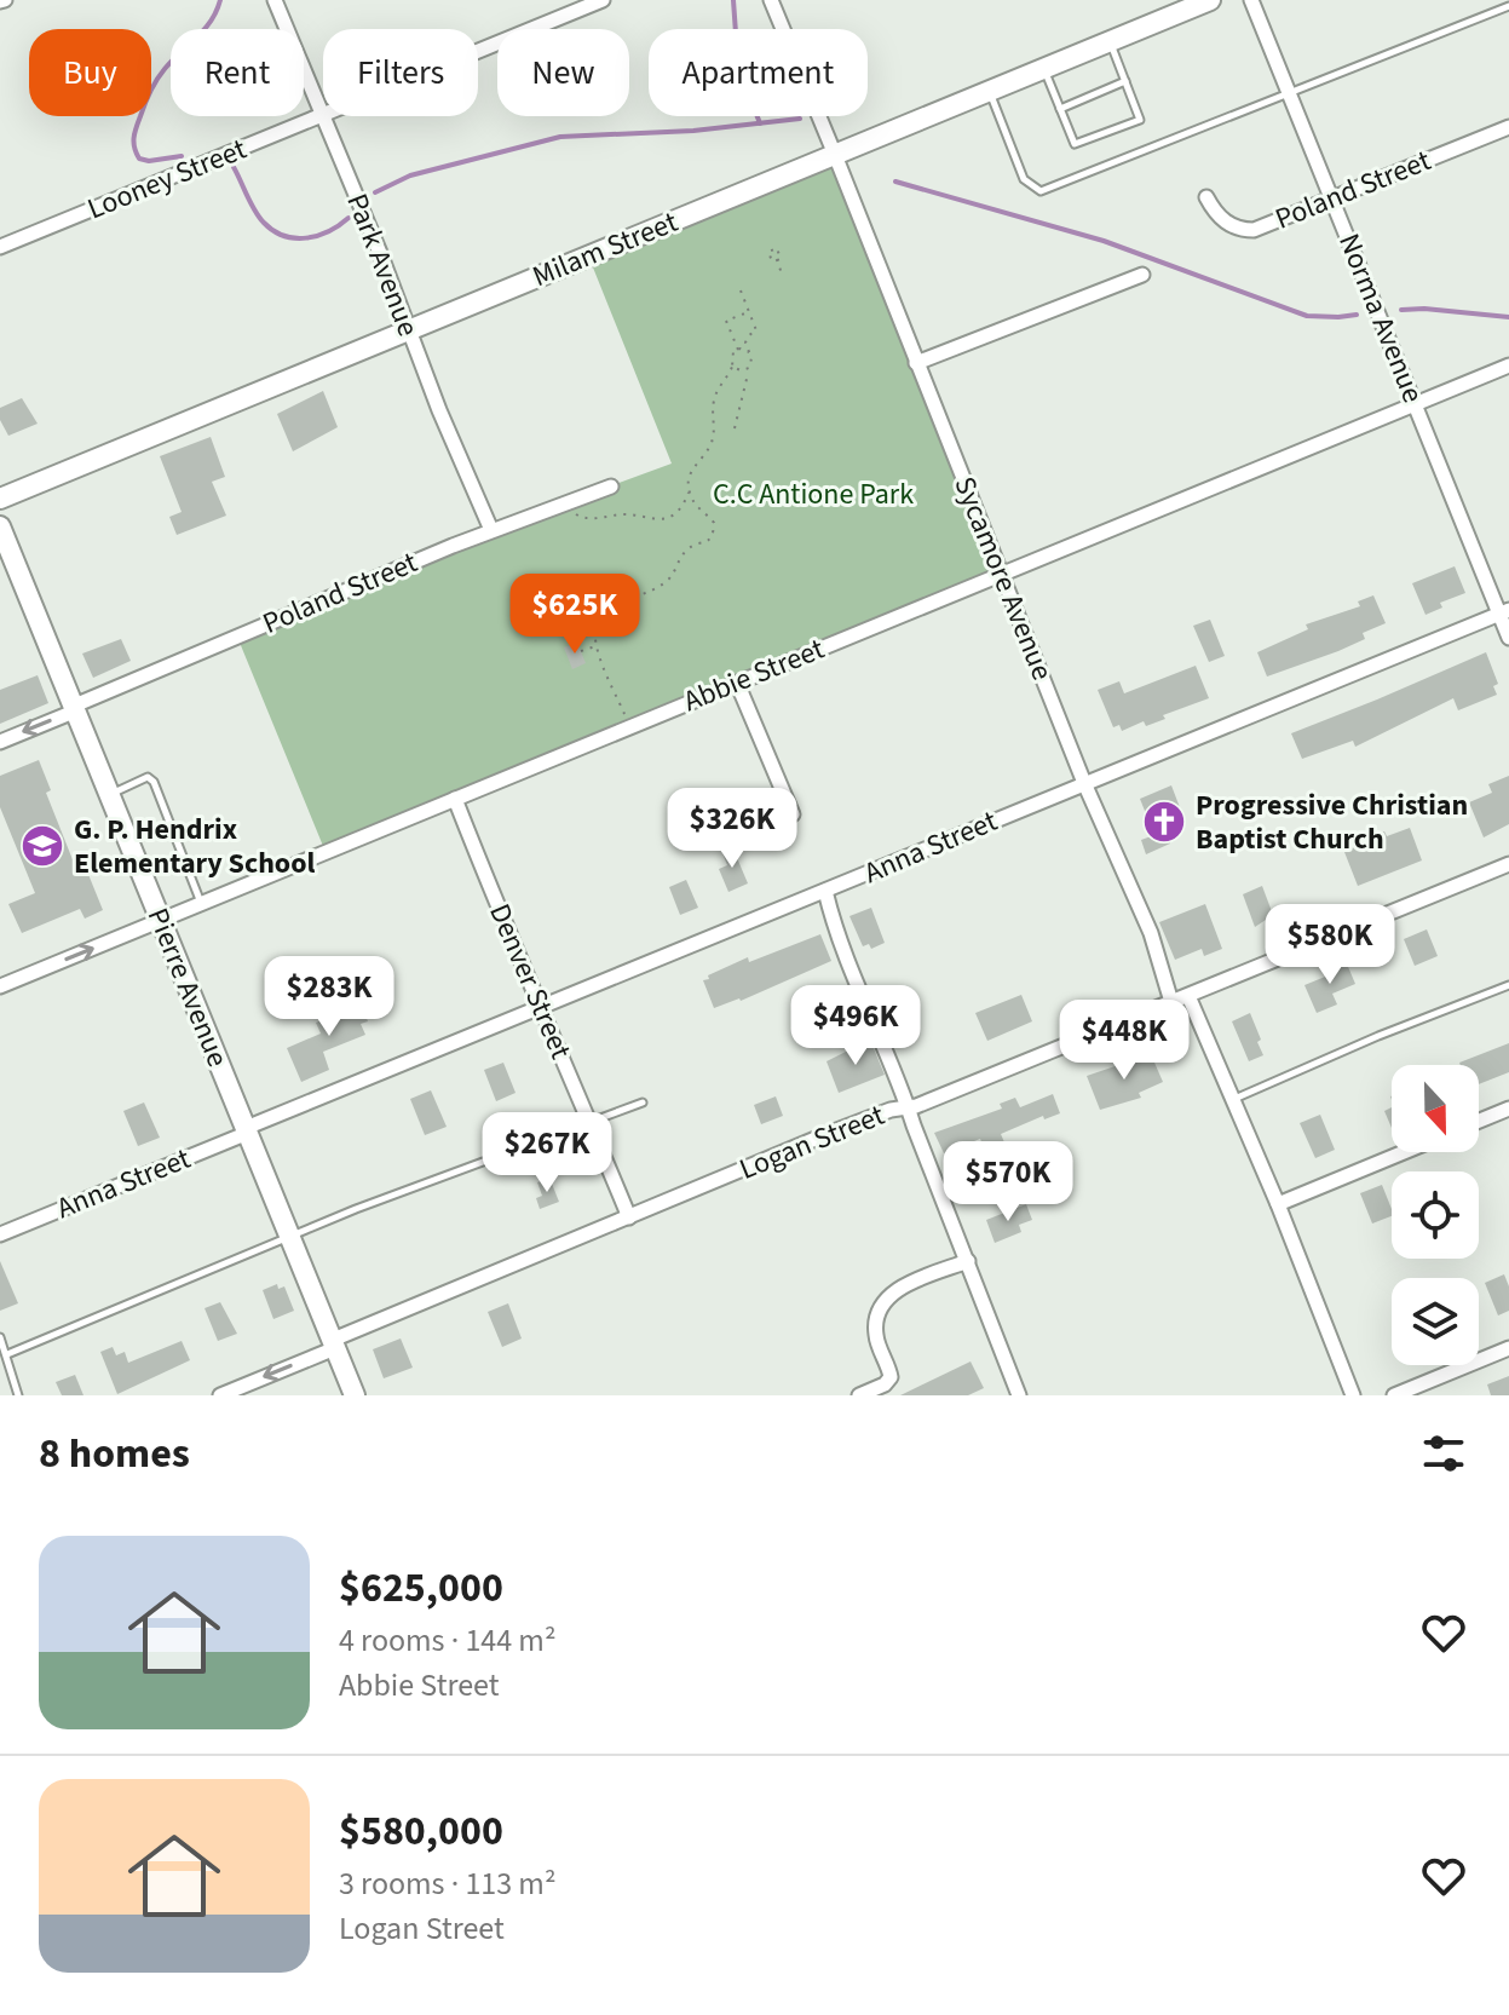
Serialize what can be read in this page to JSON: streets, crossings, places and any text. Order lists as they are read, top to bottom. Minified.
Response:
{"streets":{"street":["Looney Street","Poland Street","Milam Street","Park Avenue","Norma Avenue","Sycamore Avenue","Abbie Street","Anna Street","Denver Street","Pierre Avenue","Logan Street"]},"crossings":[["Looney Street","Park Avenue"],["Poland Street","Park Avenue"],["Poland Street","Norma Avenue"],["Poland Street","Pierre Avenue"],["Milam Street","Park Avenue"],["Milam Street","Sycamore Avenue"],["Norma Avenue","Abbie Street"],["Norma Avenue","Anna Street"],["Sycamore Avenue","Abbie Street"],["Sycamore Avenue","Anna Street"],["Sycamore Avenue","Logan Street"],["Abbie Street","Denver Street"],["Abbie Street","Pierre Avenue"],["Anna Street","Denver Street"],["Anna Street","Pierre Avenue"],["Denver Street","Logan Street"],["Pierre Avenue","Logan Street"]],"parks":["C.C Antione Park"],"places":{"church":["Progressive Christian Baptist Church"],"school or university":["G. P. Hendrix Elementary School"]},"north":"bottom","page":{"chip":["Buy","Rent","Filters","New","Apartment"],"price":["$625K","$326K","$580K","$283K","$496K","$448K","$267K","$570K"],"heading":"8 homes","list":[{"name":"$625,000","note":"4 rooms · 144 m² · Abbie Street"},{"name":"$580,000","note":"3 rooms · 113 m² · Logan Street"}]}}
